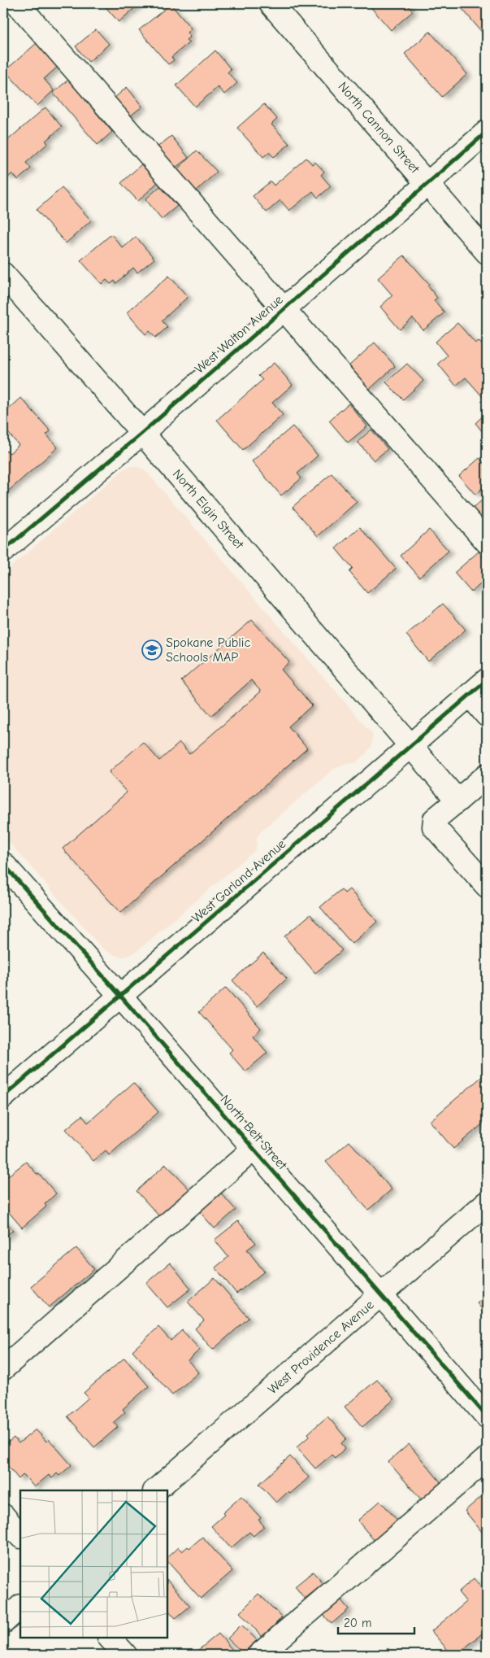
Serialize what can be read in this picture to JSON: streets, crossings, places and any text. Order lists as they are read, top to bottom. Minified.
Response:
{"streets":{"street":["North Cannon Street","West Walton Avenue","North Elgin Street","West Garland Avenue","North Belt Street","West Providence Avenue"]},"crossings":[["North Cannon Street","West Walton Avenue"],["West Walton Avenue","North Elgin Street"],["North Elgin Street","West Garland Avenue"],["West Garland Avenue","North Belt Street"],["North Belt Street","West Providence Avenue"]],"places":{"school or university":["Spokane Public Schools MAP"]},"scale_bar":"20 m"}
